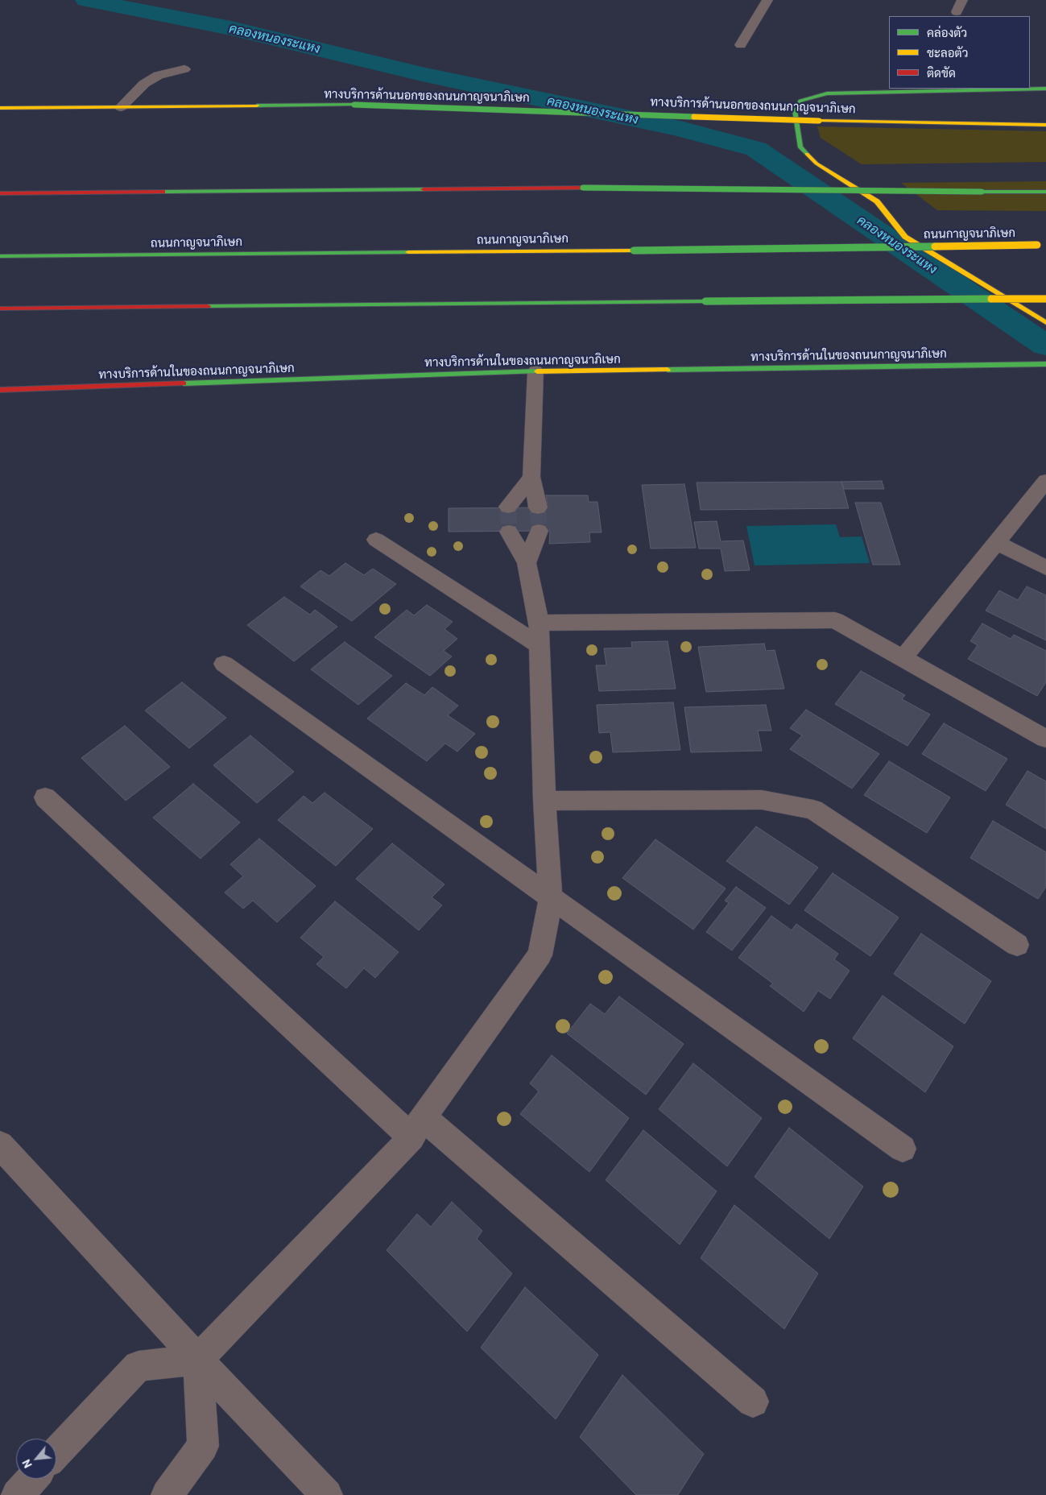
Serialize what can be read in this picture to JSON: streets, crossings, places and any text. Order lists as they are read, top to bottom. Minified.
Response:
{"streets":{"main road":["ทางบริการด้านนอกของถนนกาญจนาภิเษก","ถนนกาญจนาภิเษก","ทางบริการด้านในของถนนกาญจนาภิเษก"]},"water":["คลองหนองระแหง"],"legend":["คล่องตัว","ชะลอตัว","ติดขัด"],"north":"bottom left"}
